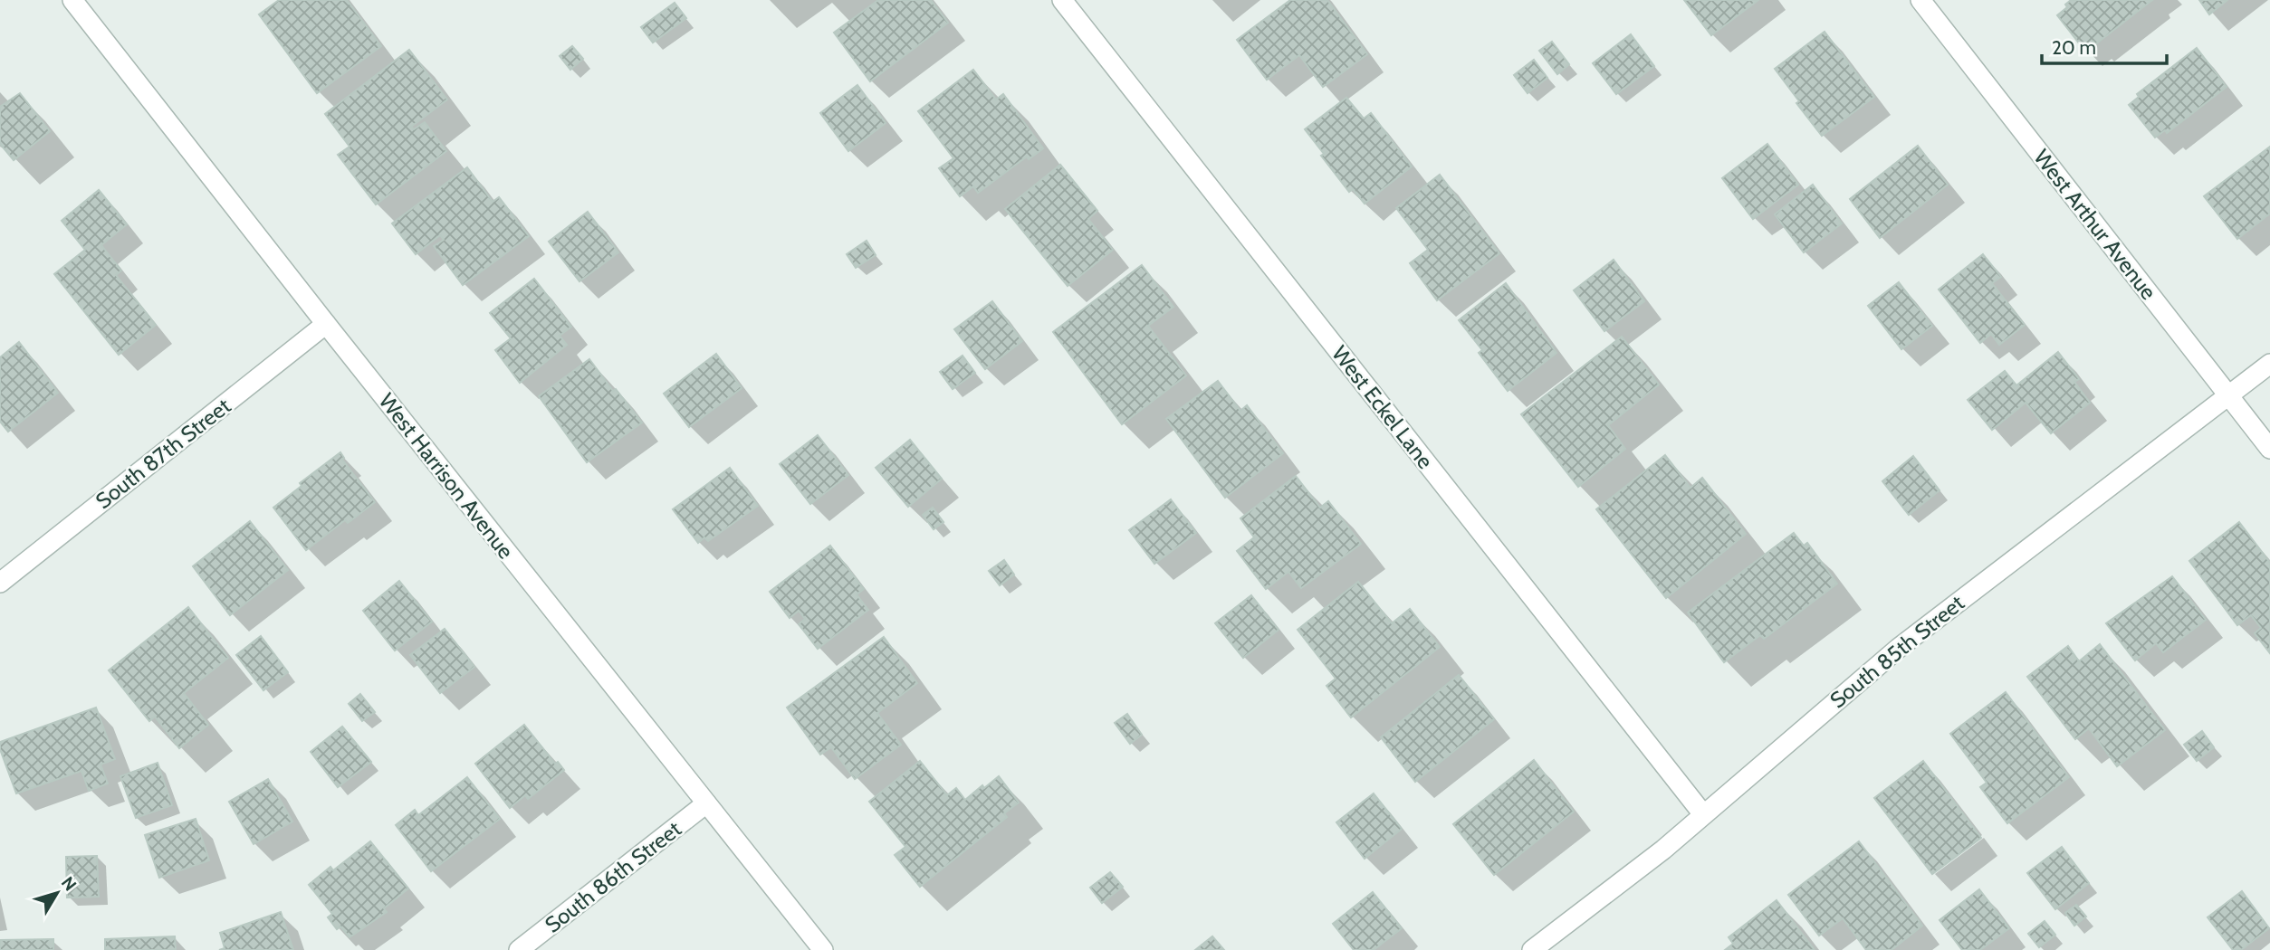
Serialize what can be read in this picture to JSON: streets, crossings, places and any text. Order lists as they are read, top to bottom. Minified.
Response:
{"streets":{"street":["West Arthur Avenue","West Eckel Lane","South 87th Street","West Harrison Avenue","South 85th Street","South 86th Street"]},"crossings":[["West Arthur Avenue","South 85th Street"],["West Eckel Lane","South 85th Street"],["South 87th Street","West Harrison Avenue"],["West Harrison Avenue","South 86th Street"]],"scale_bar":"20 m","north":"top right"}
